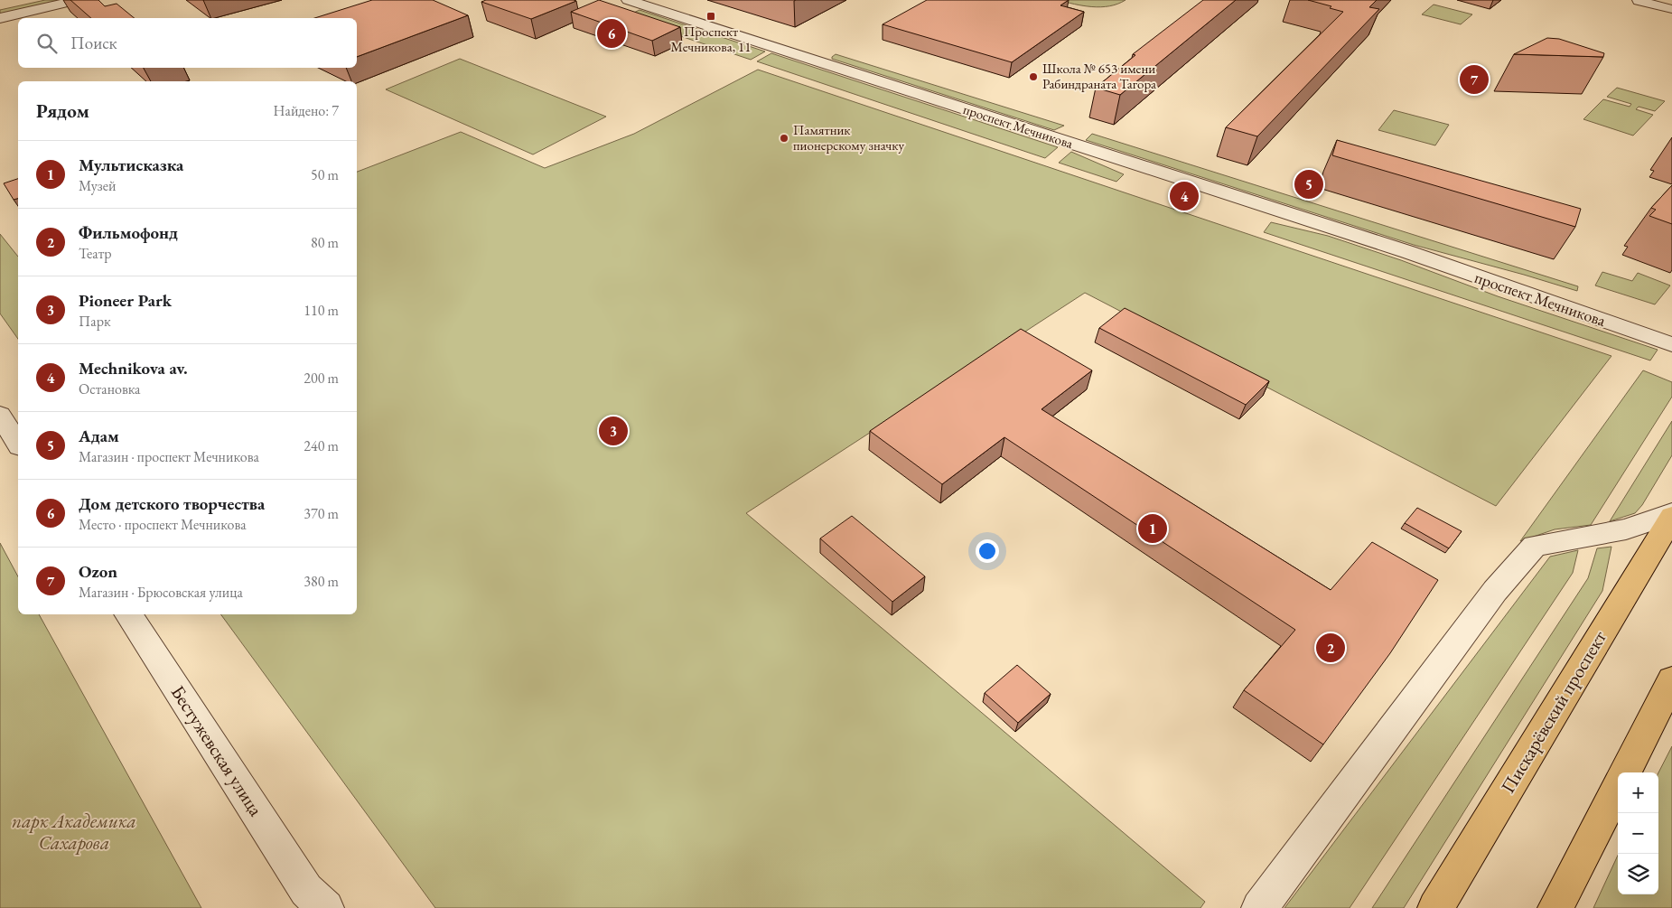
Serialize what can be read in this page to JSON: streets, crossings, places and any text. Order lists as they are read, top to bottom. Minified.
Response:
{"streets":{"main road":["Пискарёвский проспект"],"street":["проспект Мечникова","Бестужевская улица"]},"parks":["парк Академика Сахарова"],"places":{"transit":["Проспект Мечникова, 11"],"other":["Школа № 653 имени Рабиндраната Тагора","Памятник пионерскому значку"]},"page":{"pins":["6","7","5","4","3","1","2"],"search":"Поиск","heading":["Рядом","Найдено: 7"],"list":[{"mark":"1","name":"Мультисказка","note":"Музей","value":"50 m"},{"mark":"2","name":"Фильмофонд","note":"Театр","value":"80 m"},{"mark":"3","name":"Pioneer Park","note":"Парк","value":"110 m"},{"mark":"4","name":"Mechnikova av.","note":"Остановка","value":"200 m"},{"mark":"5","name":"Адам","note":"Магазин · проспект Мечникова","value":"240 m"},{"mark":"6","name":"Дом детского творчества","note":"Место · проспект Мечникова","value":"370 m"},{"mark":"7","name":"Ozon","note":"Магазин · Брюсовская улица","value":"380 m"}],"map_buttons":["+","−"]}}
